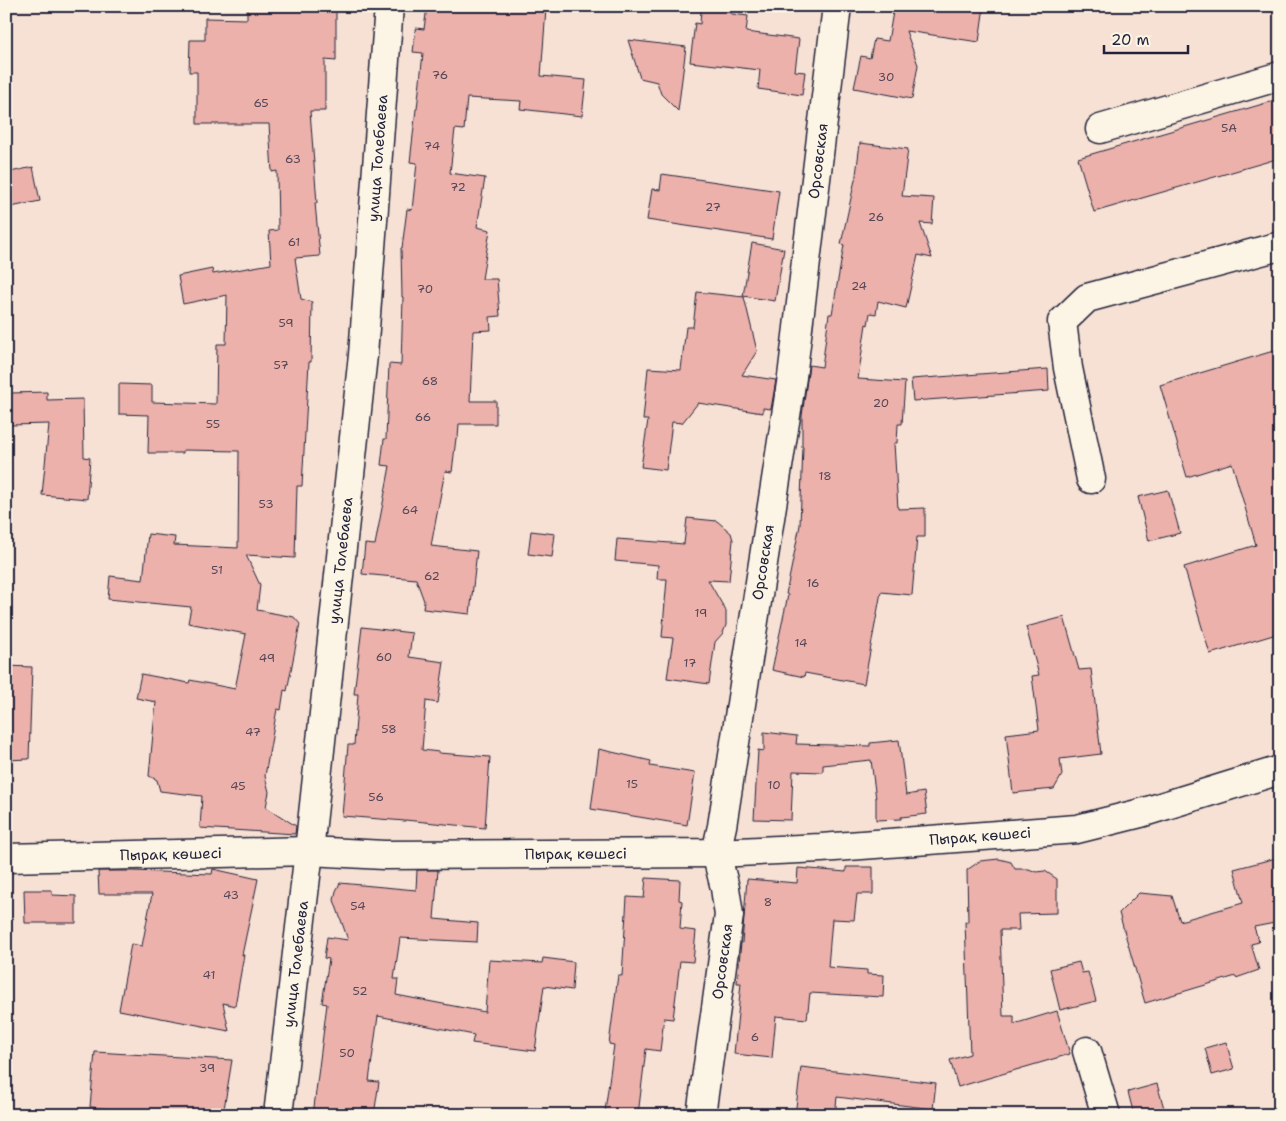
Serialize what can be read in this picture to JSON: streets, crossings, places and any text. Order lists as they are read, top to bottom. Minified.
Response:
{"streets":{"street":["улица Толебаева","Орсовская","Пырақ көшесі"]},"crossings":[["улица Толебаева","Пырақ көшесі"],["Орсовская","Пырақ көшесі"]],"house_numbers":["76","30","65","5А","74","63","72","27","26","61","24","70","59","57","68","20","66","55","18","53","64","51","62","16","19","14","60","49","17","58","47","15","10","45","56","43","8","54","41","52","6","50","39"],"scale_bar":"20 m"}
